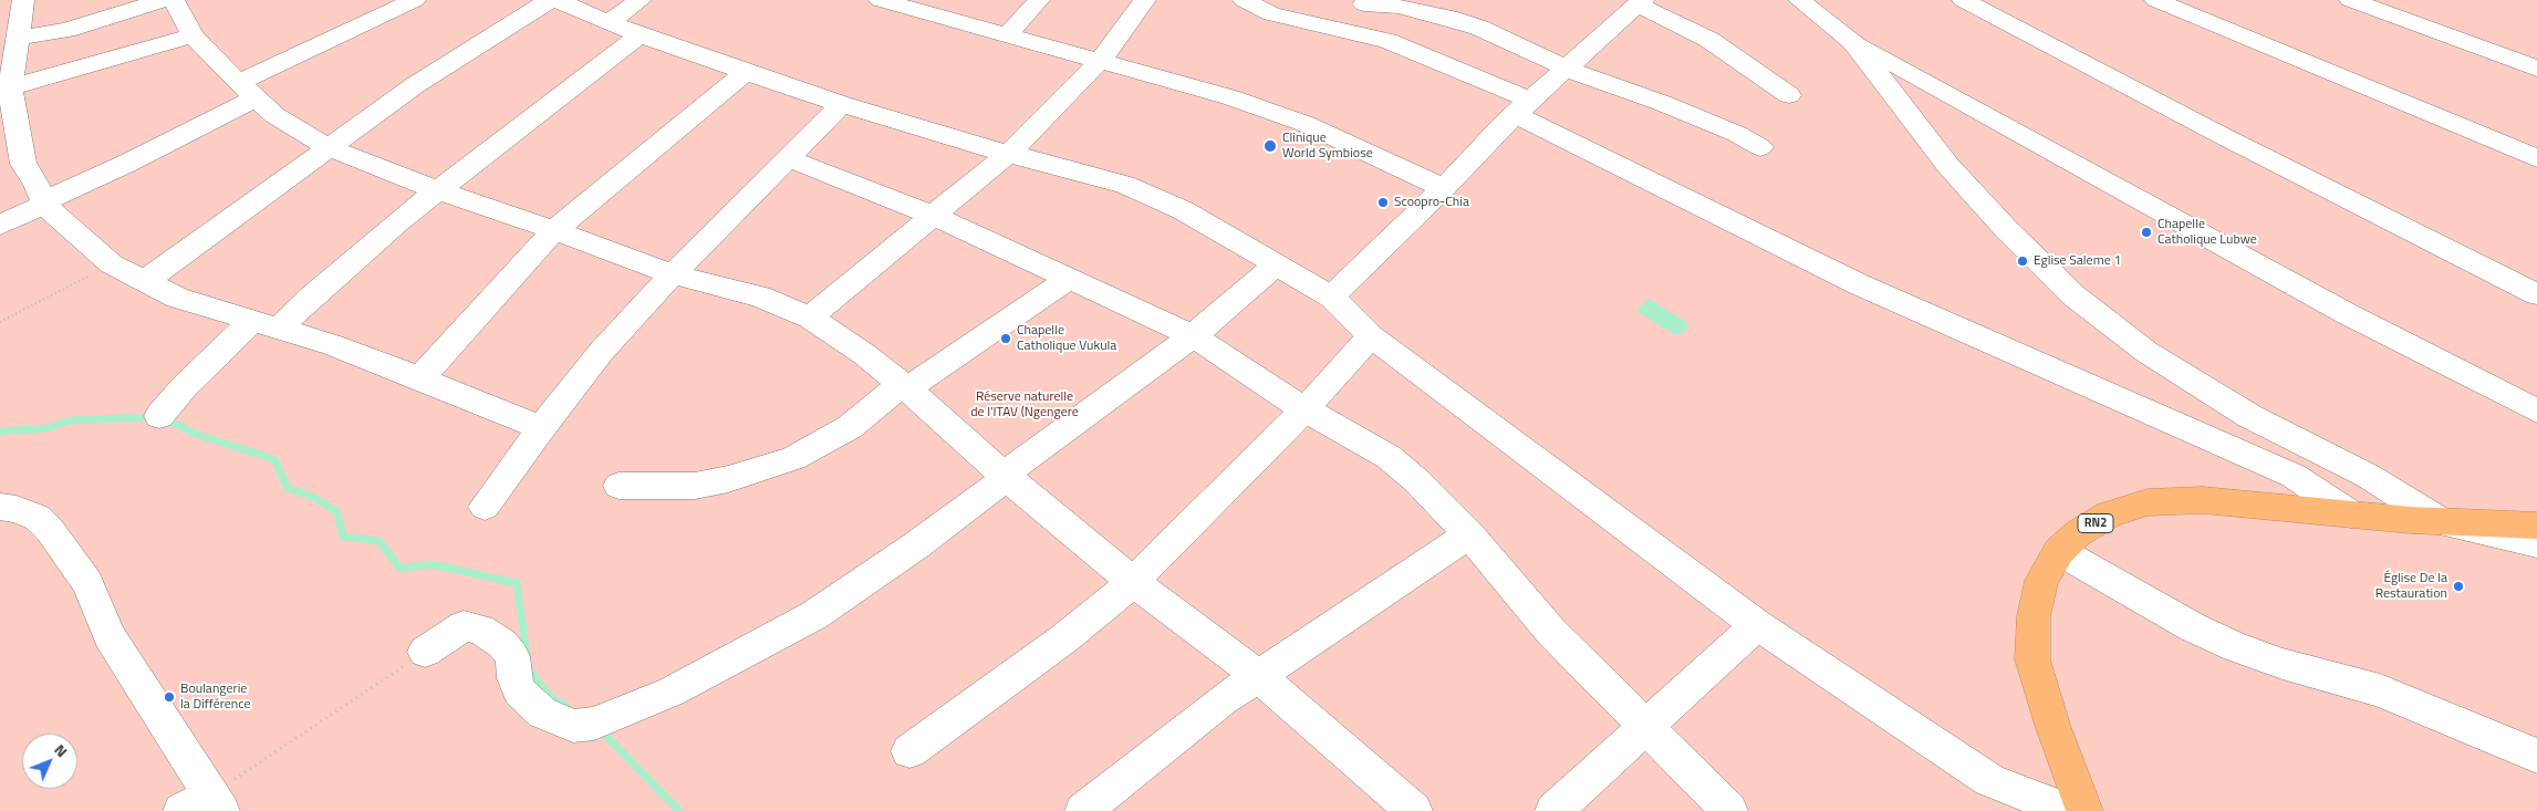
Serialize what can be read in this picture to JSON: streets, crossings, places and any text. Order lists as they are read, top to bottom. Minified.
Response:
{"streets":{"highway":["RN2"]},"parks":["Réserve naturelle de l'ITAV (Ngengere"],"places":["Clinique World Symbiose","Scoopro-Chia","Chapelle Catholique Lubwe","Eglise Saleme 1","Chapelle Catholique Vukula","Église De la Restauration","Boulangerie la Différence"],"north":"top right"}
